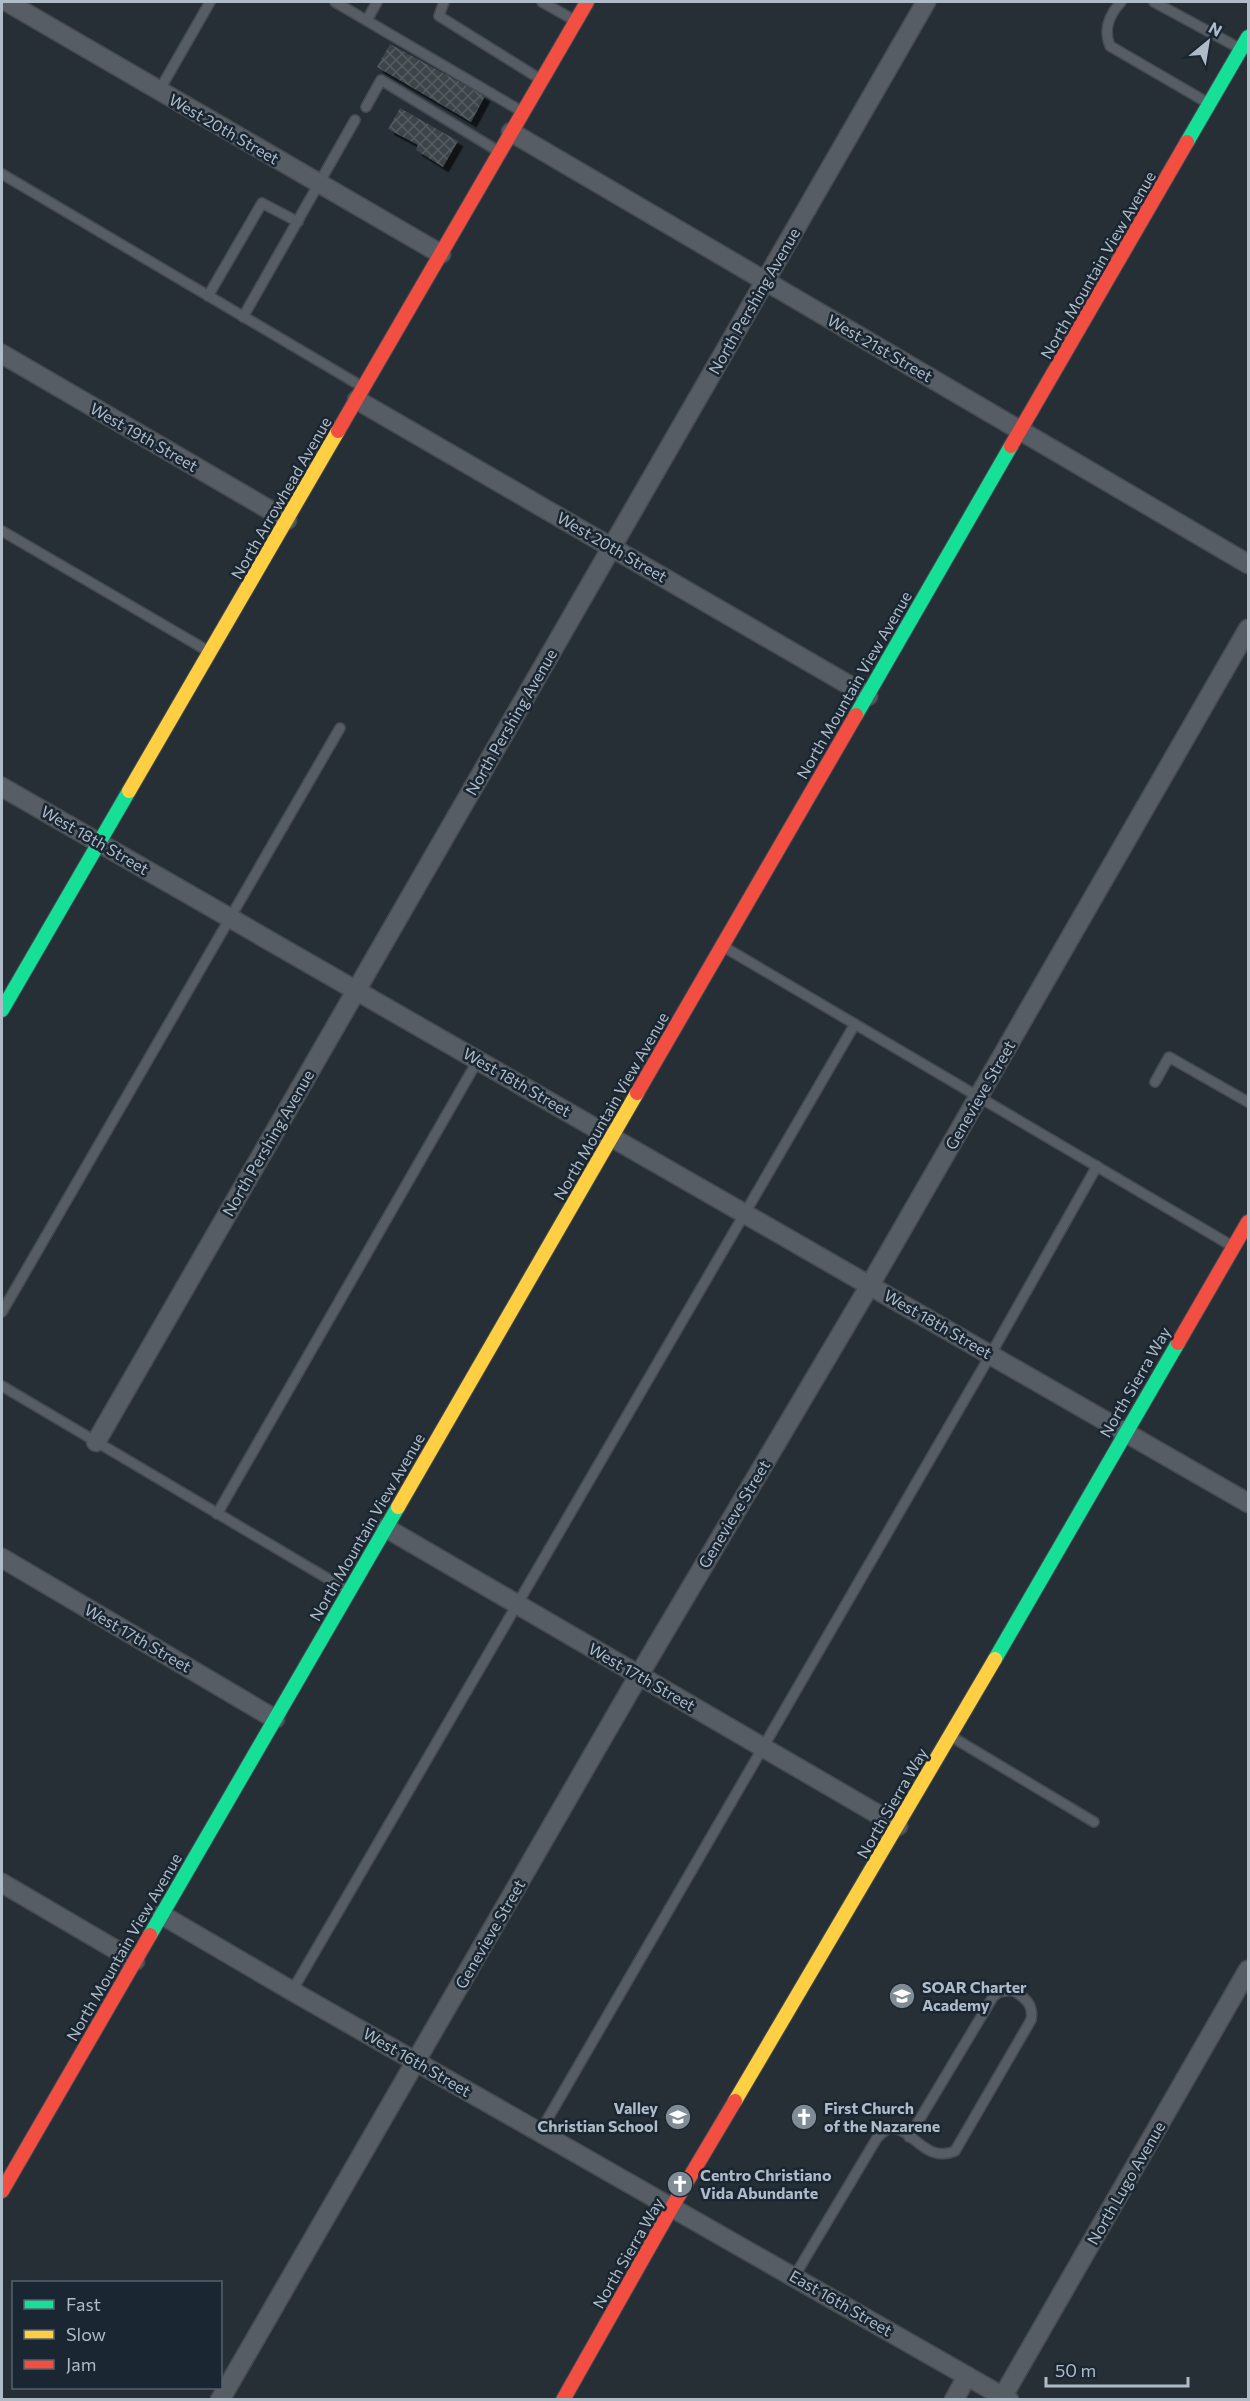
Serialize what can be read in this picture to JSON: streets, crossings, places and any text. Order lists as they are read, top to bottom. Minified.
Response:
{"streets":{"street":["West 20th Street","North Mountain View Avenue","North Pershing Avenue","West 21st Street","West 19th Street","North Arrowhead Avenue","West 18th Street","Genevieve Street","North Sierra Way","West 17th Street","West 16th Street","North Lugo Avenue","East 16th Street"]},"crossings":[["West 20th Street","North Mountain View Avenue"],["West 20th Street","North Pershing Avenue"],["West 20th Street","North Arrowhead Avenue"],["North Mountain View Avenue","West 21st Street"],["North Mountain View Avenue","West 18th Street"],["North Mountain View Avenue","West 17th Street"],["North Mountain View Avenue","West 16th Street"],["North Pershing Avenue","West 21st Street"],["North Pershing Avenue","West 18th Street"],["West 21st Street","North Arrowhead Avenue"],["West 19th Street","North Arrowhead Avenue"],["North Arrowhead Avenue","West 18th Street"],["West 18th Street","Genevieve Street"],["West 18th Street","North Sierra Way"],["Genevieve Street","West 17th Street"],["Genevieve Street","West 16th Street"],["North Sierra Way","West 17th Street"],["North Sierra Way","West 16th Street"],["North Sierra Way","East 16th Street"],["West 16th Street","East 16th Street"],["North Lugo Avenue","East 16th Street"]],"places":{"school or university":["SOAR Charter Academy","Valley Christian School"],"church":["First Church of the Nazarene","Centro Christiano Vida Abundante"]},"legend":["Fast","Slow","Jam"],"scale_bar":"50 m","north":"top right"}
